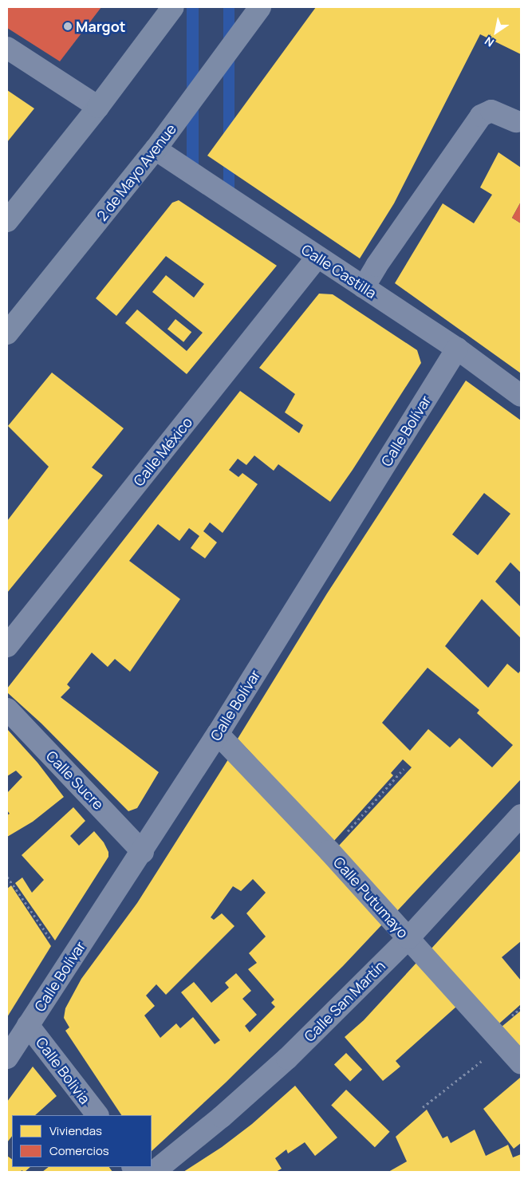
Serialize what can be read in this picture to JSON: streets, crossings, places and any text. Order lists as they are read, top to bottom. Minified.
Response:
{"streets":{"main road":["2 de Mayo Avenue"],"street":["Calle Castilla","Calle Bolívar","Calle México","Calle Sucre","Calle Putumayo","Calle San Martín","Calle Bolivia"]},"crossings":[["2 de Mayo Avenue","Calle Castilla"],["Calle Castilla","Calle Bolívar"],["Calle Castilla","Calle México"],["Calle Bolívar","Calle Sucre"],["Calle Bolívar","Calle Putumayo"],["Calle Bolívar","Calle Bolivia"],["Calle Putumayo","Calle San Martín"]],"places":["Margot"],"legend":["Viviendas","Comercios"],"north":"bottom left"}
